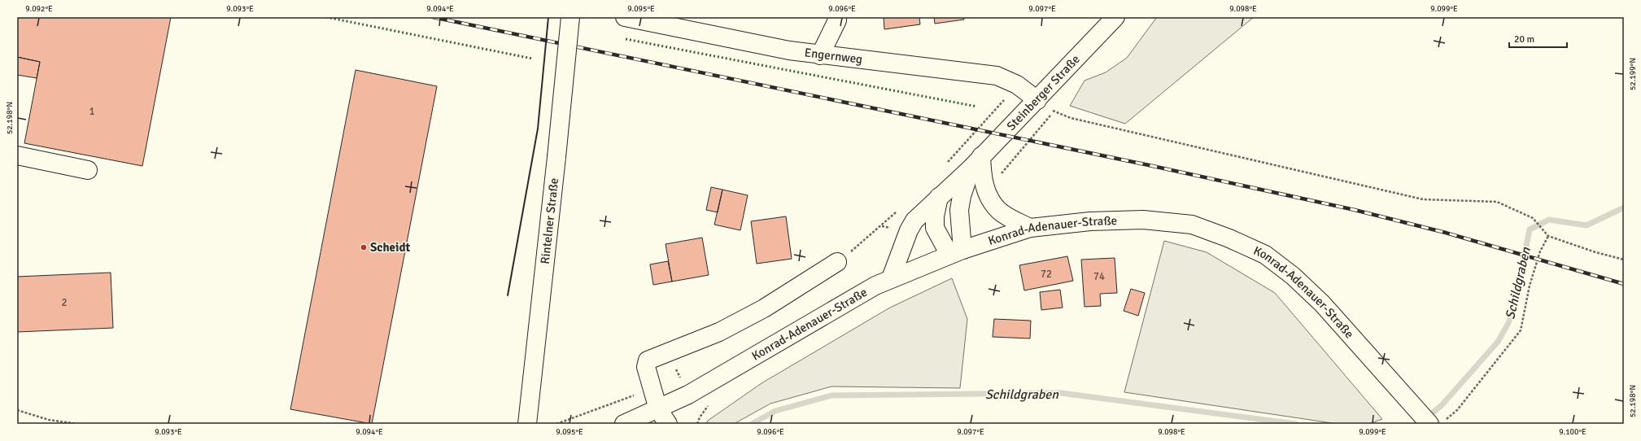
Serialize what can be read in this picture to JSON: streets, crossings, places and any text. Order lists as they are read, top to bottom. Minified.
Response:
{"streets":{"main road":["Engernweg","Steinberger Straße","Rintelner Straße","Konrad-Adenauer-Straße"]},"crossings":[["Engernweg","Steinberger Straße"],["Steinberger Straße","Konrad-Adenauer-Straße"]],"water":["Schildgraben"],"places":["Scheidt"],"house_numbers":["1","72","74","2"],"scale_bar":"20 m","coordinates":["9.092°E","9.093°E","9.094°E","9.095°E","9.096°E","9.097°E","9.098°E","9.099°E","52.199°N","52.198°N","9.100°E"]}
